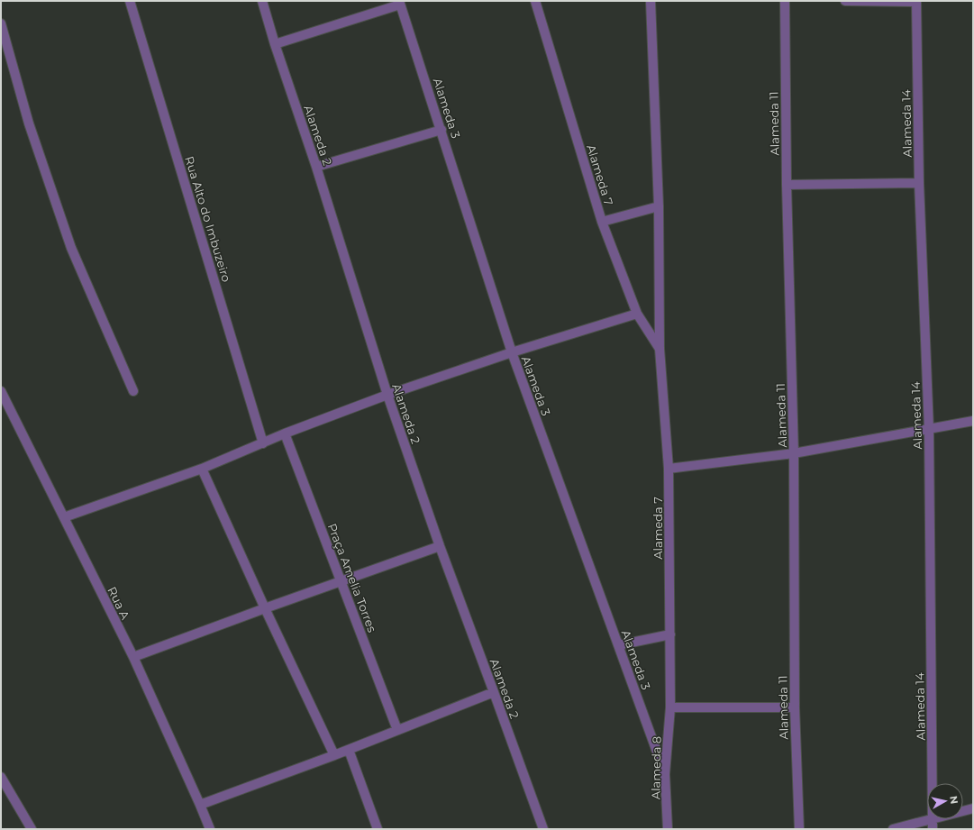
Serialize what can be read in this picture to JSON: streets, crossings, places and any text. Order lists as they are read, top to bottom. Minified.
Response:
{"streets":{"street":["Alameda 3","Alameda 11","Alameda 14","Alameda 2","Alameda 7","Rua Alto do Imbuzeiro","Praça Amelia Torres","Rua A","Alameda 8"]},"crossings":[["Alameda 3","Alameda 8"],["Alameda 7","Alameda 8"]],"north":"right"}
